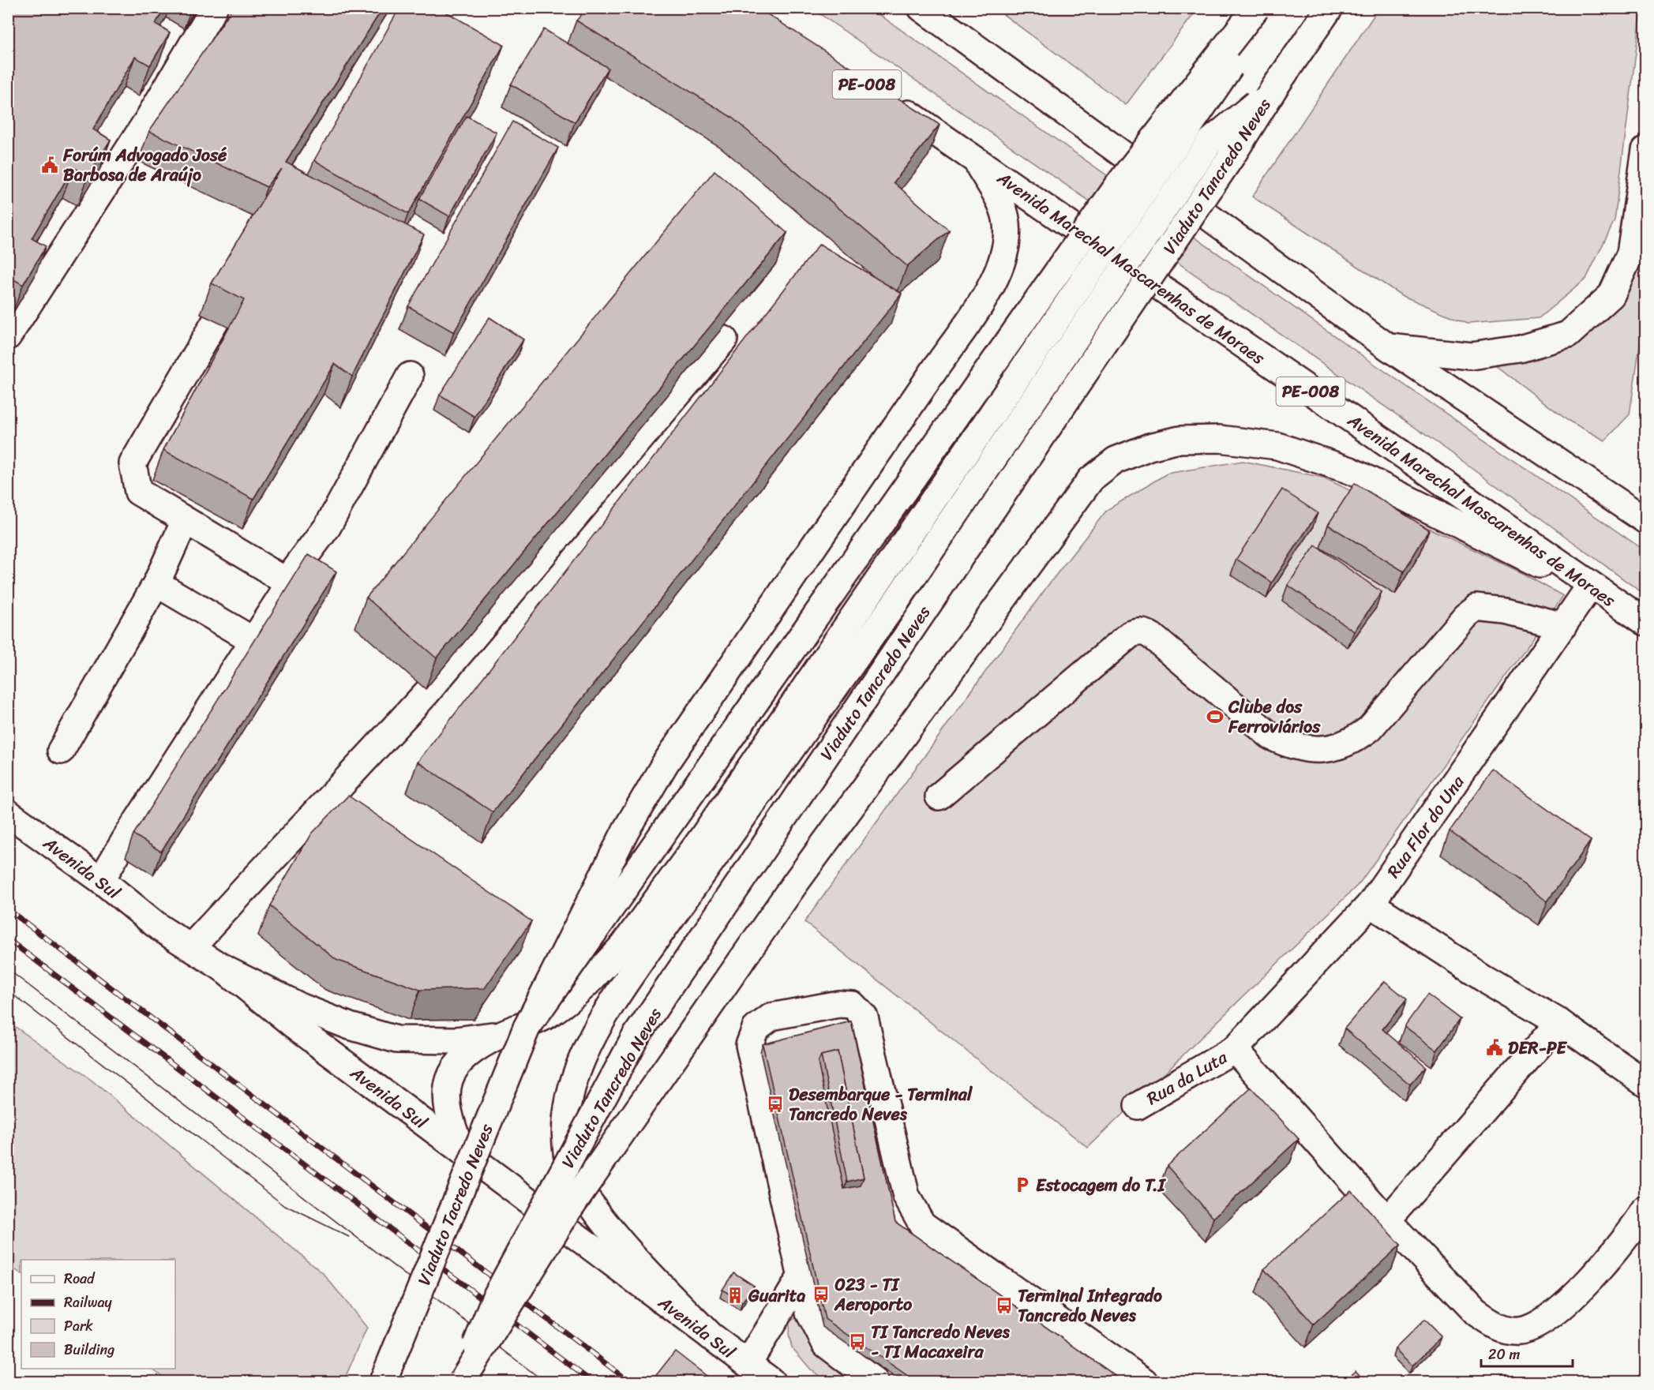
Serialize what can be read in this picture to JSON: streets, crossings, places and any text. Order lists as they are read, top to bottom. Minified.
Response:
{"streets":{"main road":["PE-008","Viaduto Tancredo Neves","Avenida Marechal Mascarenhas de Moraes","Rua Flor do Una","Avenida Sul","Rua da Luta","Viaduto Tacredo Neves"]},"crossings":[["Avenida Marechal Mascarenhas de Moraes","Rua Flor do Una"],["Rua Flor do Una","Rua da Luta"]],"places":{"public building":["Forúm Advogado José Barbosa de Araújo","DER-PE"],"sports":["Clube dos Ferroviários"],"bus stop":["Desembarque - Terminal Tancredo Neves","023 - TI Aeroporto","Terminal Integrado Tancredo Neves","TI Tancredo Neves - TI Macaxeira"],"parking":["Estocagem do T.I"],"building":["Guarita"]},"legend":["Road","Railway","Park","Building"],"scale_bar":"20 m"}
